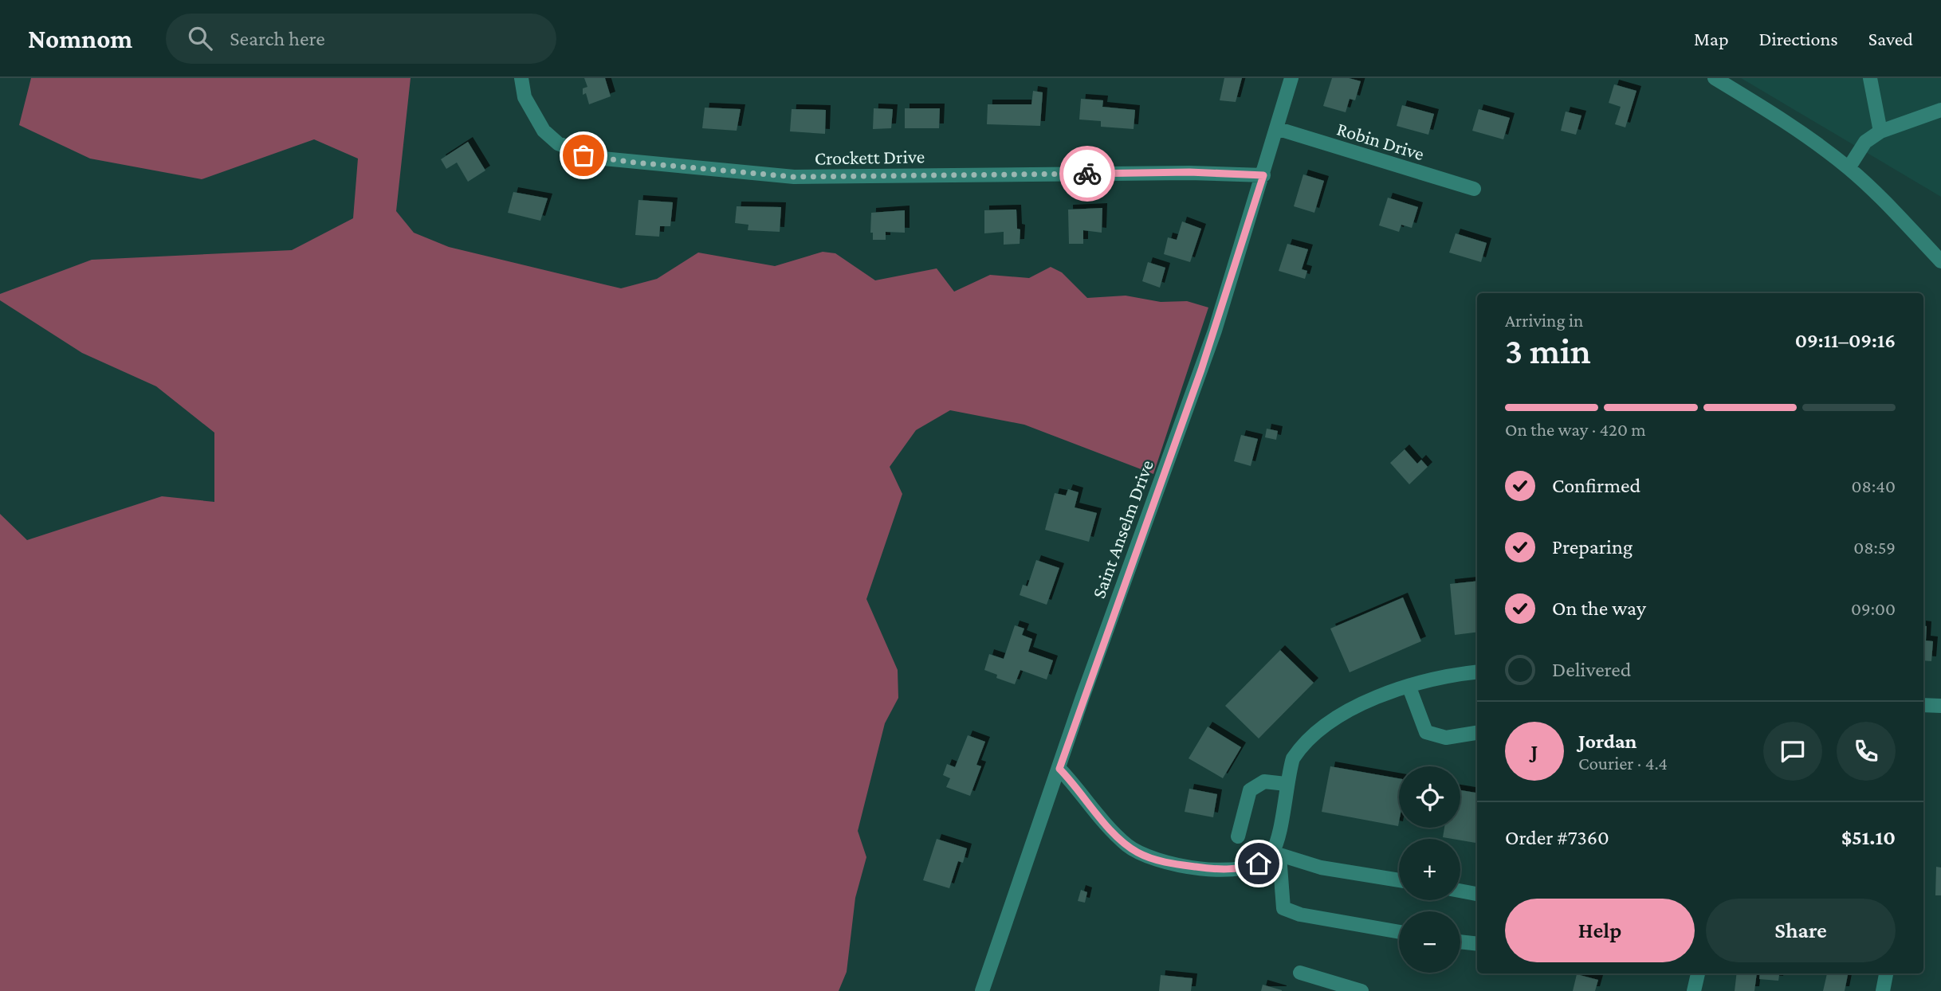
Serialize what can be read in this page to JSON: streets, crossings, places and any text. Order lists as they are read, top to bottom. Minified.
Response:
{"streets":{"street":["Robin Drive","Crockett Drive","Saint Anselm Drive"]},"crossings":[["Robin Drive","Saint Anselm Drive"],["Crockett Drive","Saint Anselm Drive"]],"page":{"header":"Nomnom","search":"Search here","nav":["Map","Directions","Saved"],"heading":["3 min","Arriving in","09:11–09:16"],"panel":["Jordan","Courier · 4.4","Order #7360","$51.10"],"bar":"On the way · 420 m","list":[["Confirmed","08:40"],["Preparing","08:59"],["On the way","09:00"],"Delivered"],"round":"J","map_buttons":["+","−"],"buttons":["Help","Share"]}}
